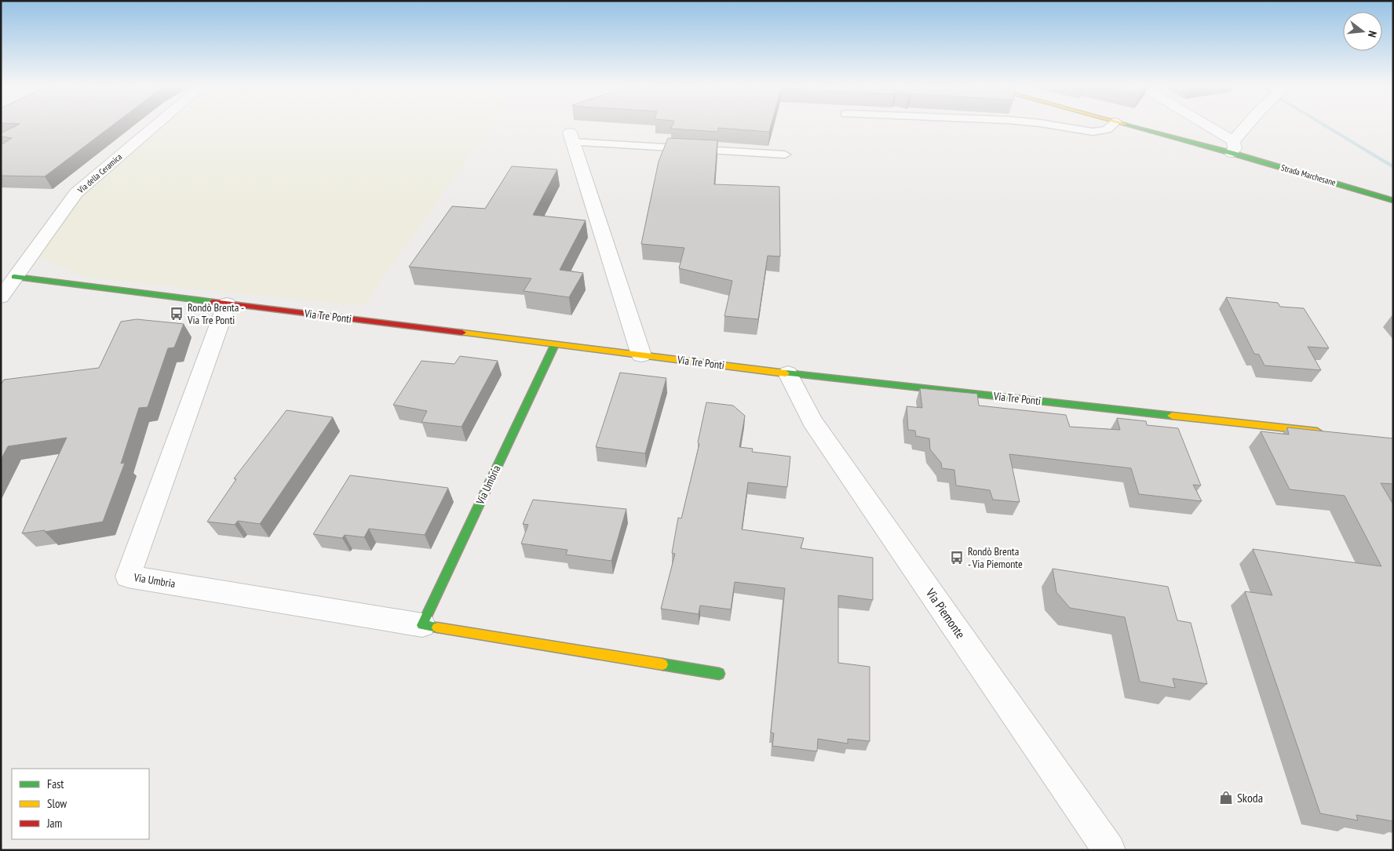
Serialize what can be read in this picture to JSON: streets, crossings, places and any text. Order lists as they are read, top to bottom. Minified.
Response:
{"streets":{"street":["Via della Ceramica","Strada Marchesane","Via Tre Ponti","Via Umbria","Via Piemonte"]},"crossings":[["Via della Ceramica","Via Tre Ponti"],["Via Tre Ponti","Via Umbria"],["Via Tre Ponti","Via Piemonte"]],"places":{"bus stop":["Rondò Brenta - Via Tre Ponti","Rondò Brenta - Via Piemonte"],"shop":["Skoda"]},"legend":["Fast","Slow","Jam"],"north":"right"}
